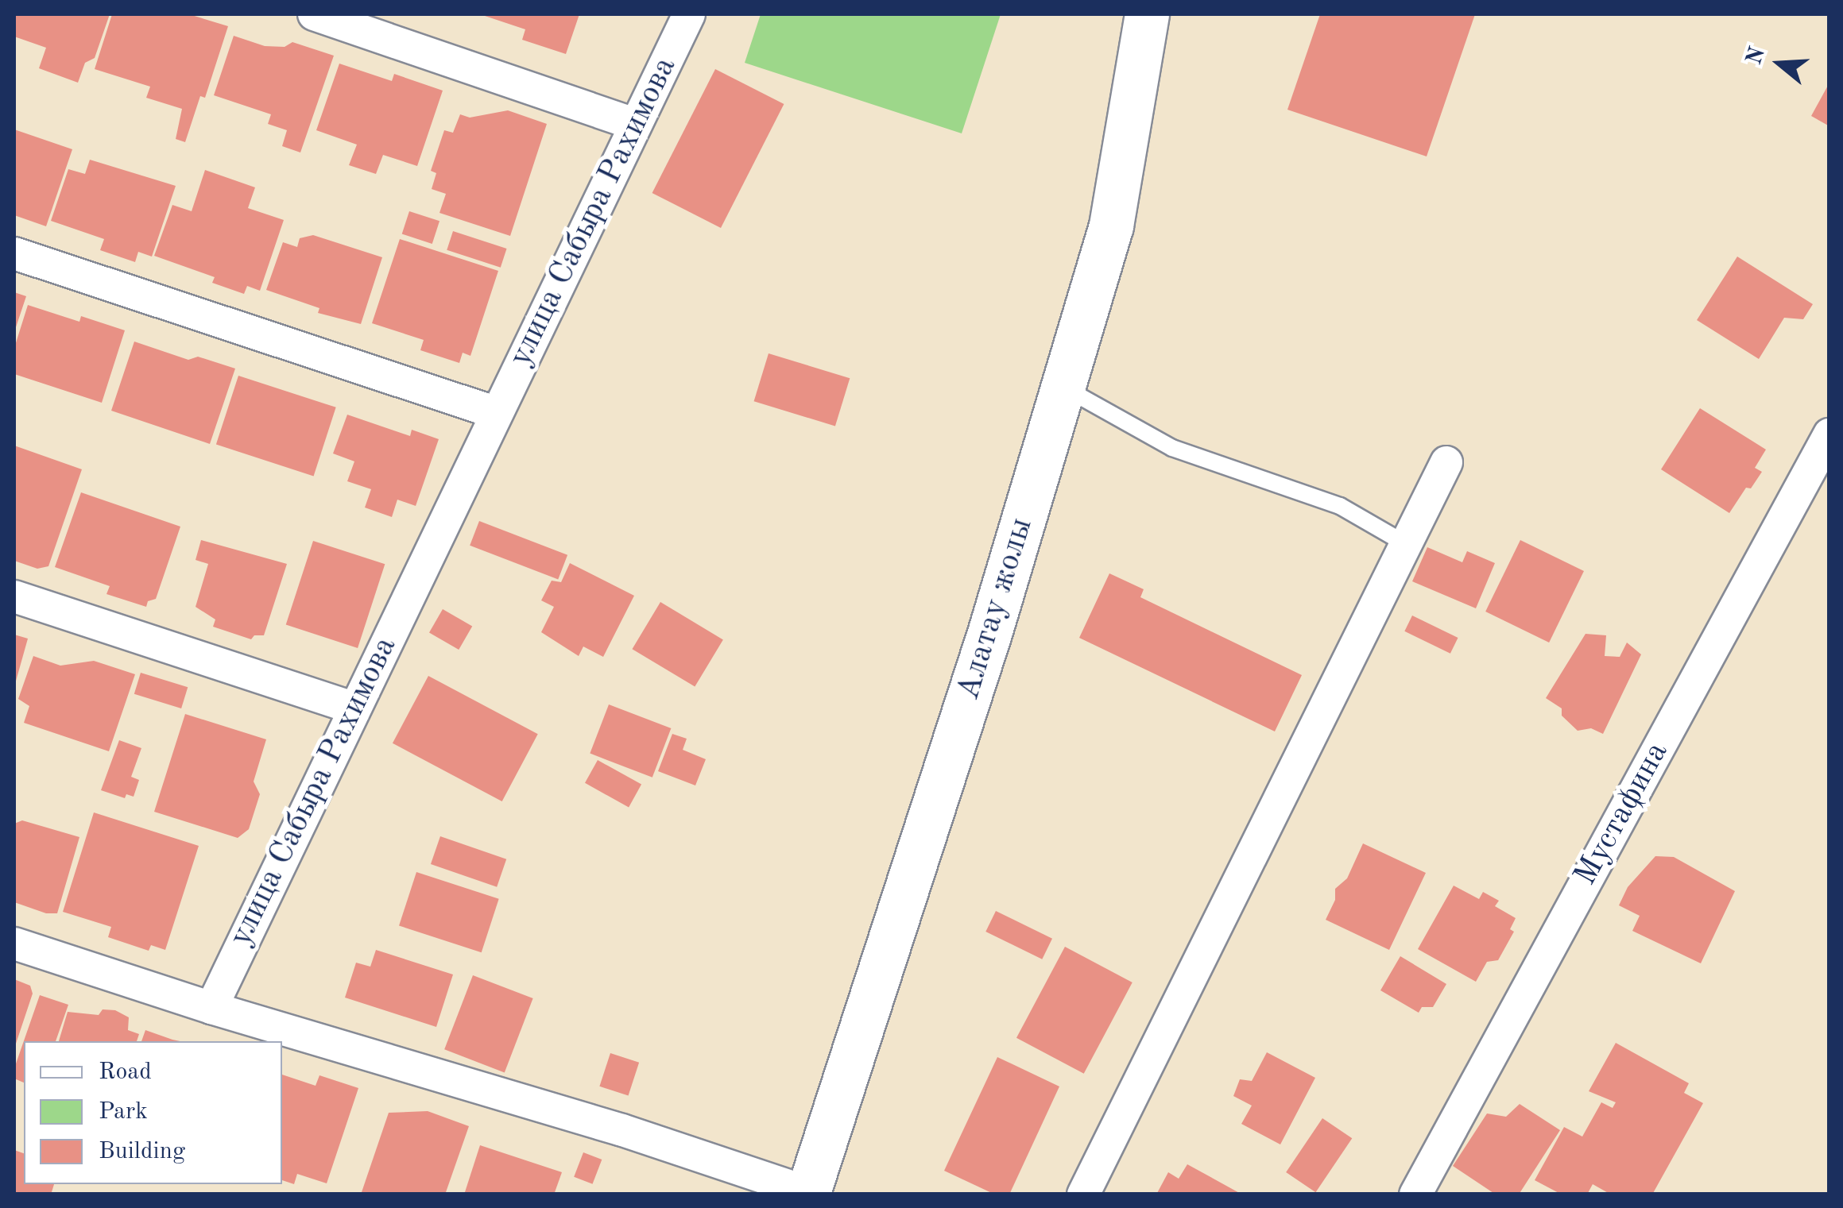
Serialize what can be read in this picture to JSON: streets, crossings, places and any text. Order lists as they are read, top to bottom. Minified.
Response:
{"streets":{"main road":["Алатау жолы"],"street":["улица Сабыра Рахимова","Мустафина"]},"legend":["Road","Park","Building"],"north":"left"}
